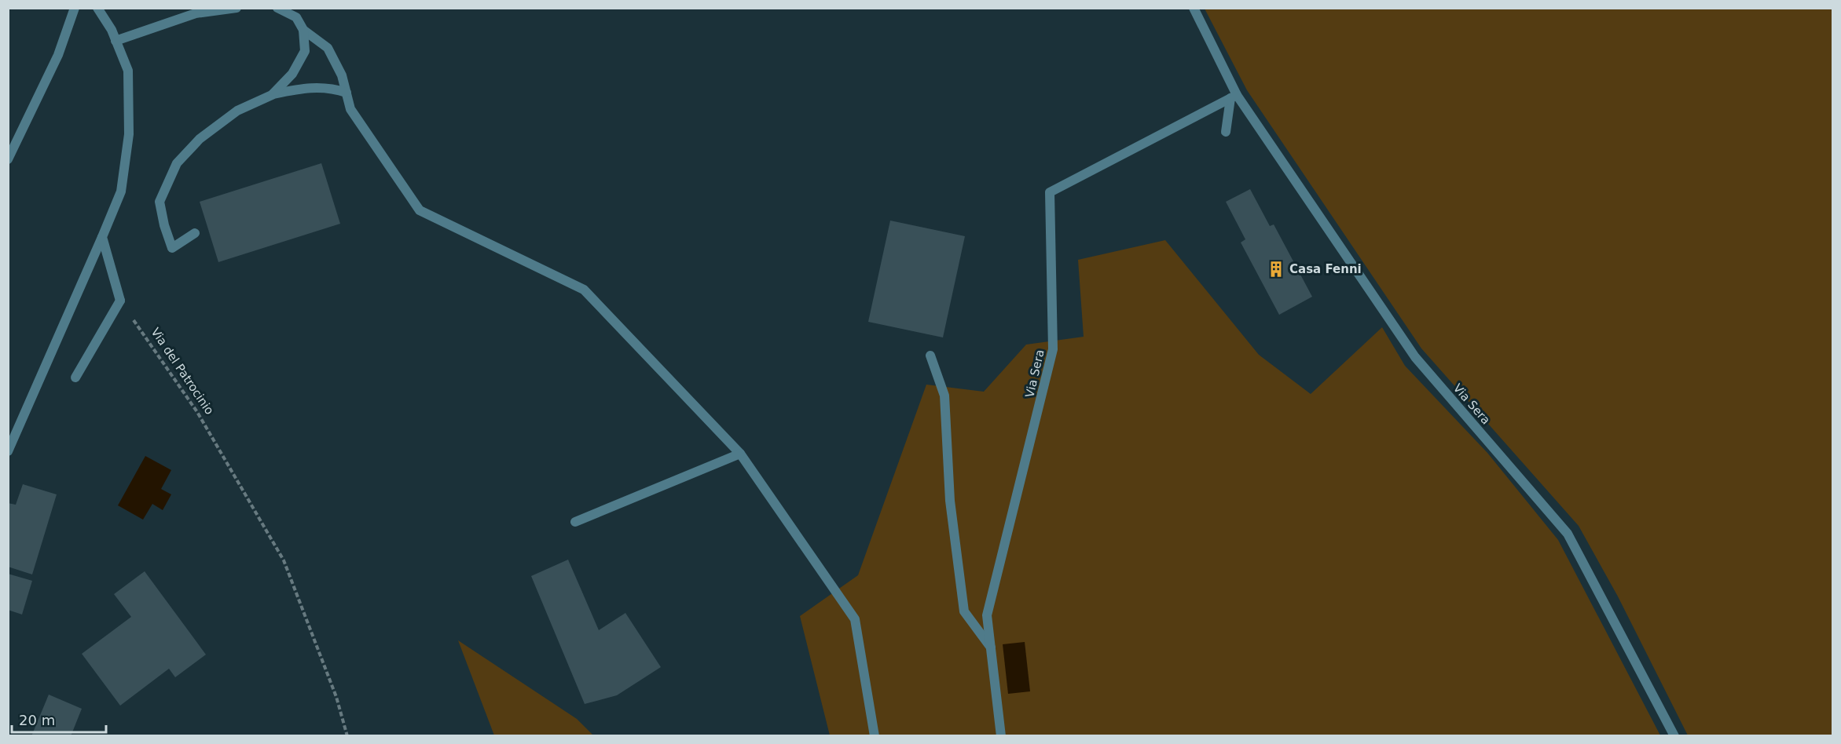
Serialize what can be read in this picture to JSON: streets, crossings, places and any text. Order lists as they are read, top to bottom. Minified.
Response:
{"streets":{"street":["Via Sera"],"path":["Via del Patrocinio"]},"places":{"building":["Casa Fenni"]},"scale_bar":"20 m"}
